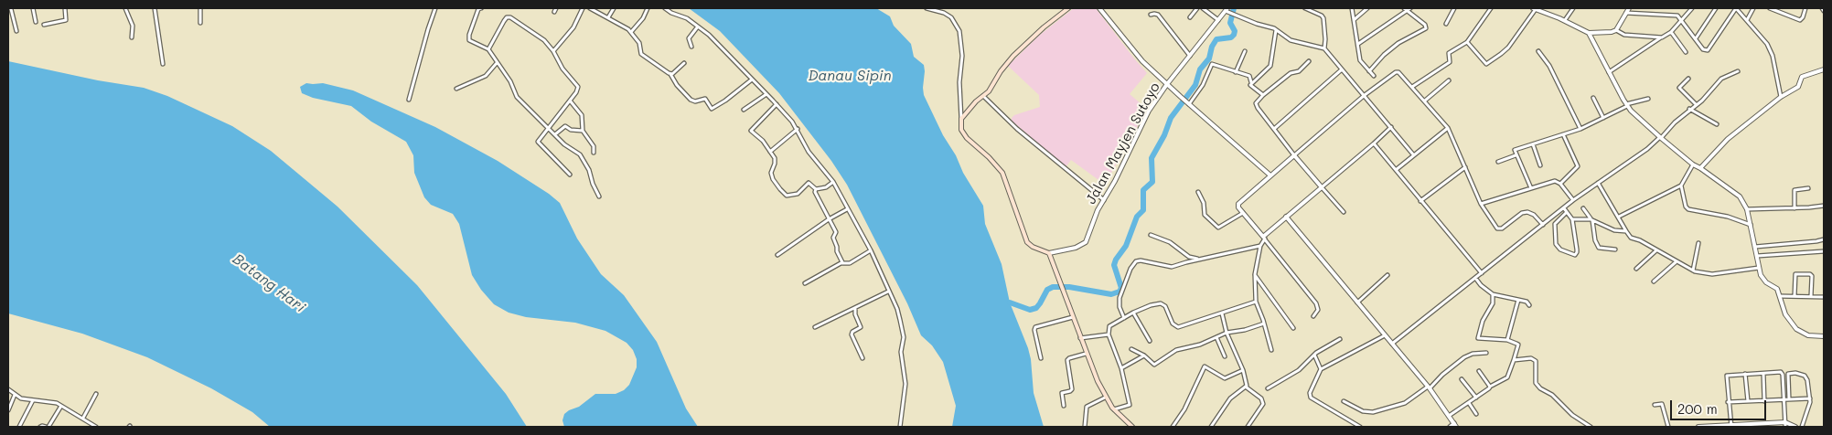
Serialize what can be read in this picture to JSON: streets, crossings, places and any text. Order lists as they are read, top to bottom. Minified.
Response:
{"streets":{"street":["Jalan Mayjen Sutoyo"]},"water":["Danau Sipin","Batang Hari"],"scale_bar":"200 m"}
